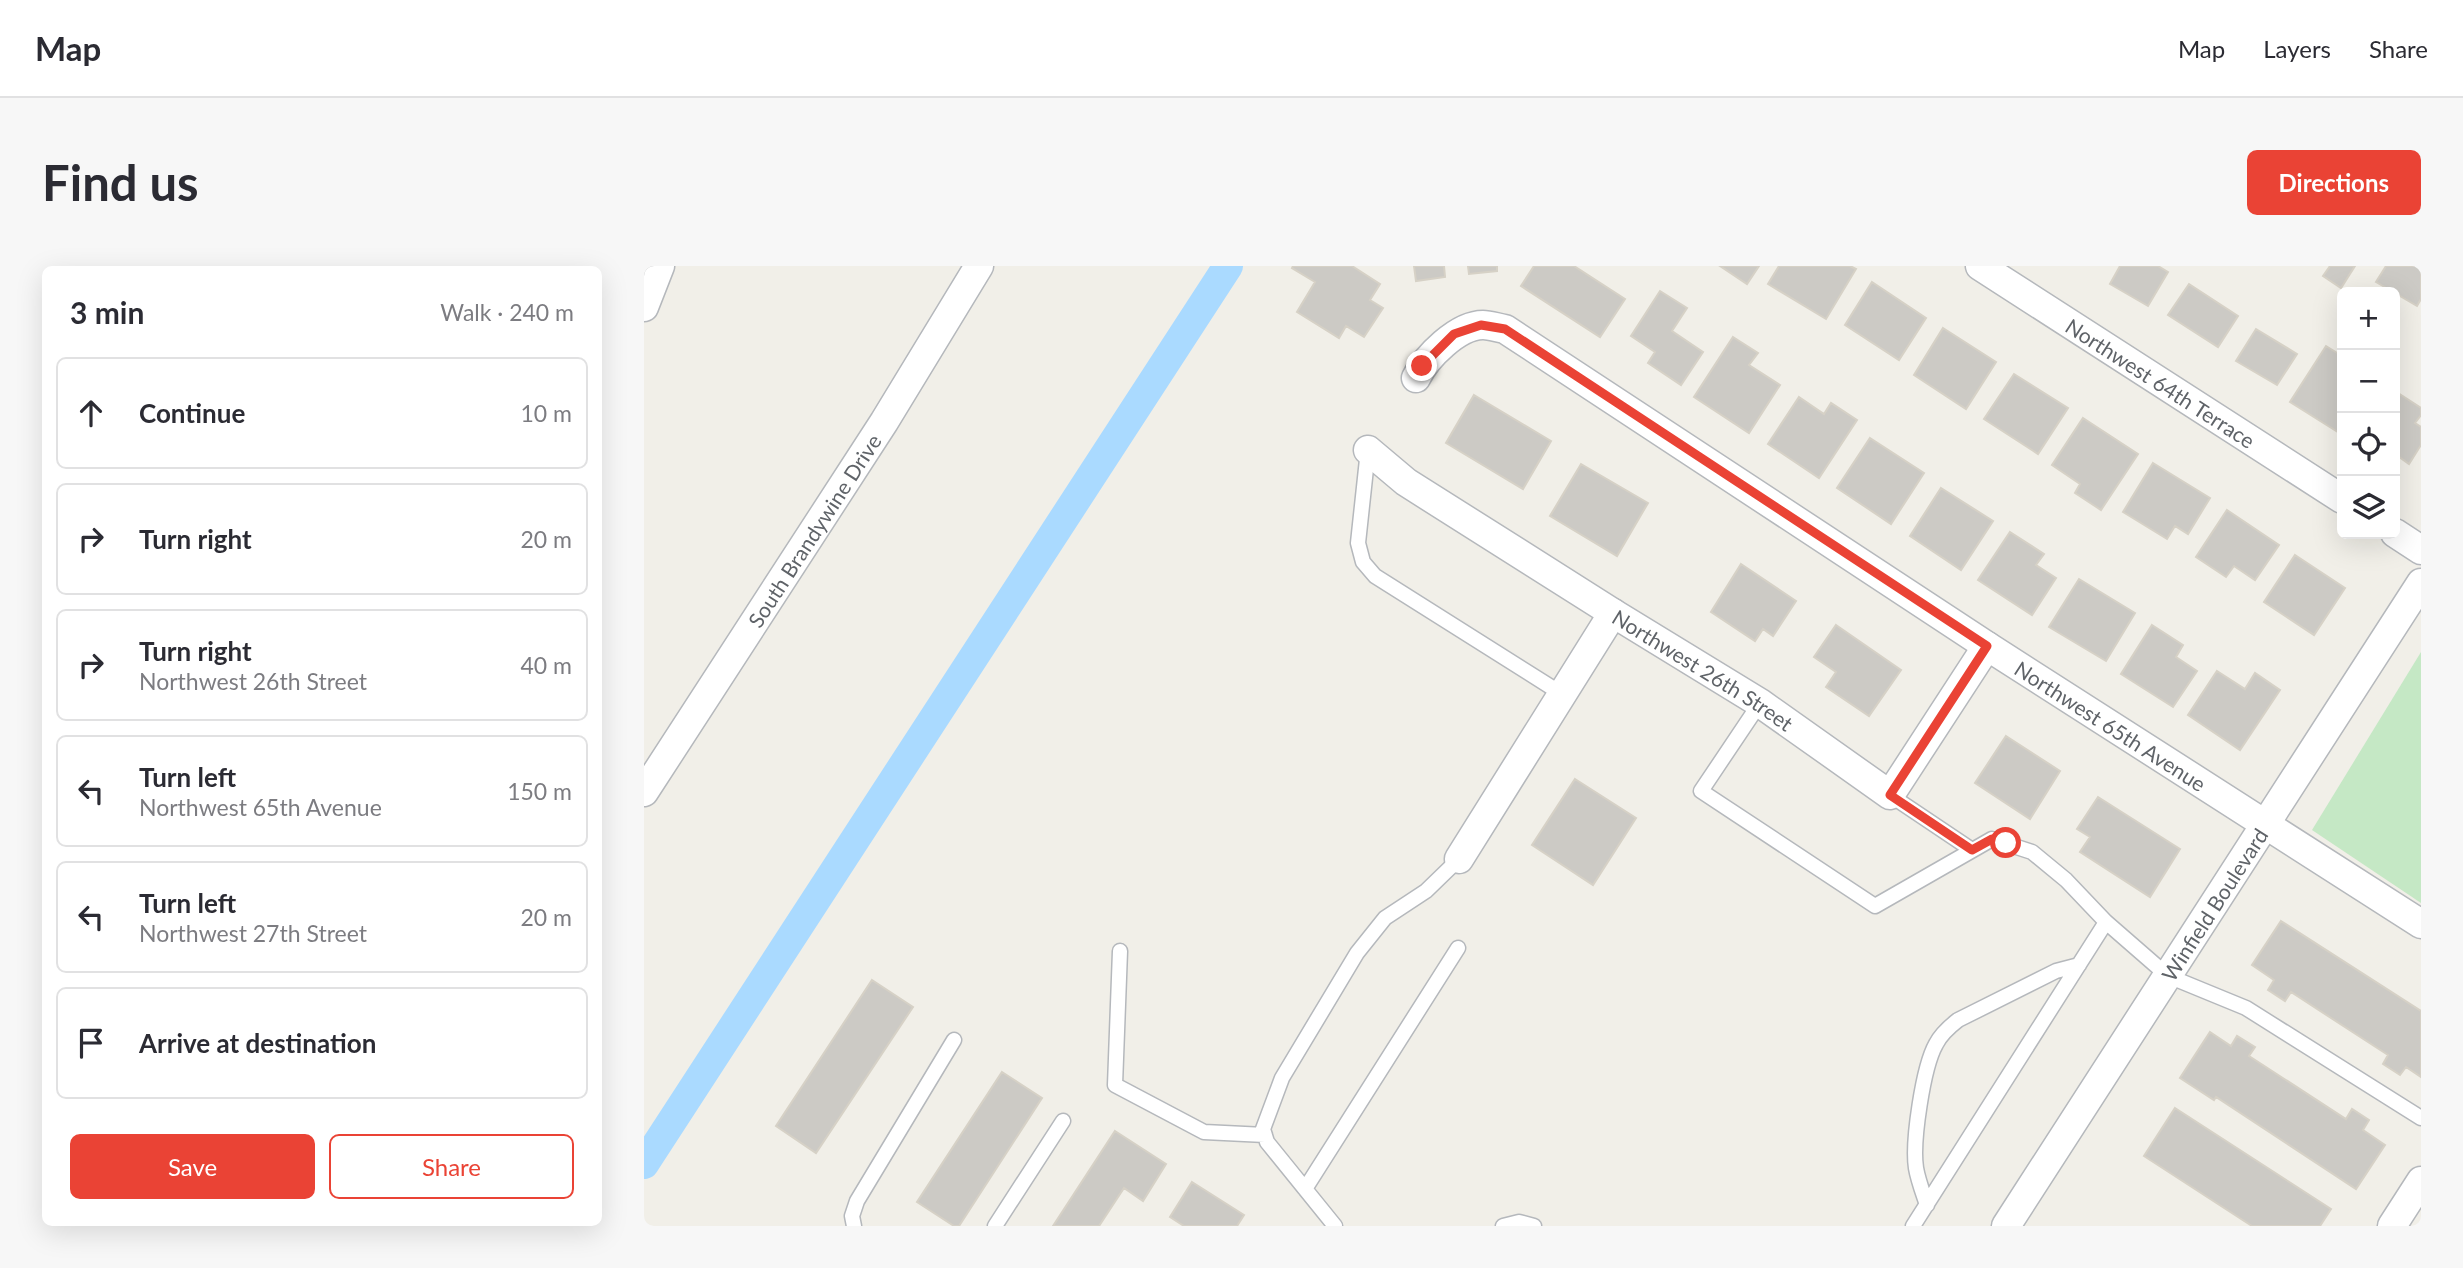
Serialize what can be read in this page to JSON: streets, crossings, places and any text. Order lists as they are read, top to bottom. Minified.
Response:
{"streets":{"street":["Northwest 64th Terrace","South Brandywine Drive","Northwest 26th Street","Northwest 65th Avenue","Winfield Boulevard"]},"crossings":[["Northwest 65th Avenue","Winfield Boulevard"]],"page":{"header":"Map","nav":["Map","Layers","Share"],"buttons":["Directions",["Save","Share"]],"title":"Find us","heading":["3 min","Walk · 240 m"],"map_buttons":["+","−"],"list":[["Continue","10 m"],["Turn right","20 m"],["Turn right","Northwest 26th Street","40 m"],["Turn left","Northwest 65th Avenue","150 m"],["Turn left","Northwest 27th Street","20 m"],"Arrive at destination"]}}
